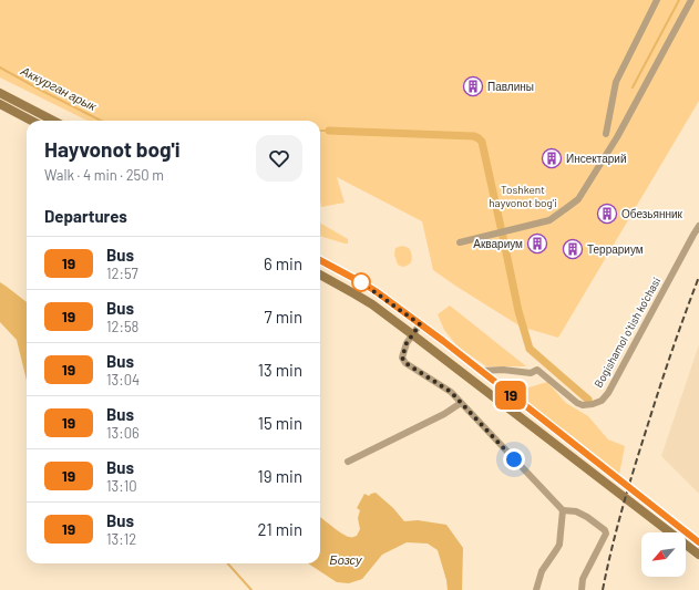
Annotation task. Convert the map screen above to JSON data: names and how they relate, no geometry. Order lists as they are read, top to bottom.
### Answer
{
  "streets": {
    "street": ["Bogishamol o'tish ko'chasi"]
  },
  "water": ["Аккурган арык", "Бозсу"],
  "parks": ["Toshkent hayvonot bogʻi"],
  "places": {
    "building": [
      "Павлины",
      "Инсектарий",
      "Обезьянник",
      "Аквариум",
      "Террариум"
    ]
  },
  "lines": ["bus line 19"],
  "north": "bottom left",
  "page": {
    "on_map": "19",
    "heading": [
      ["Hayvonot bog'i", "Walk · 4 min · 250 m"],
      "Departures"
    ],
    "list": [
      {
        "mark": "19",
        "name": "Bus",
        "note": "12:57",
        "value": "6 min"
      },
      {
        "mark": "19",
        "name": "Bus",
        "note": "12:58",
        "value": "7 min"
      },
      {
        "mark": "19",
        "name": "Bus",
        "note": "13:04",
        "value": "13 min"
      },
      {
        "mark": "19",
        "name": "Bus",
        "note": "13:06",
        "value": "15 min"
      },
      {
        "mark": "19",
        "name": "Bus",
        "note": "13:10",
        "value": "19 min"
      },
      {
        "mark": "19",
        "name": "Bus",
        "note": "13:12",
        "value": "21 min"
      }
    ]
  }
}
